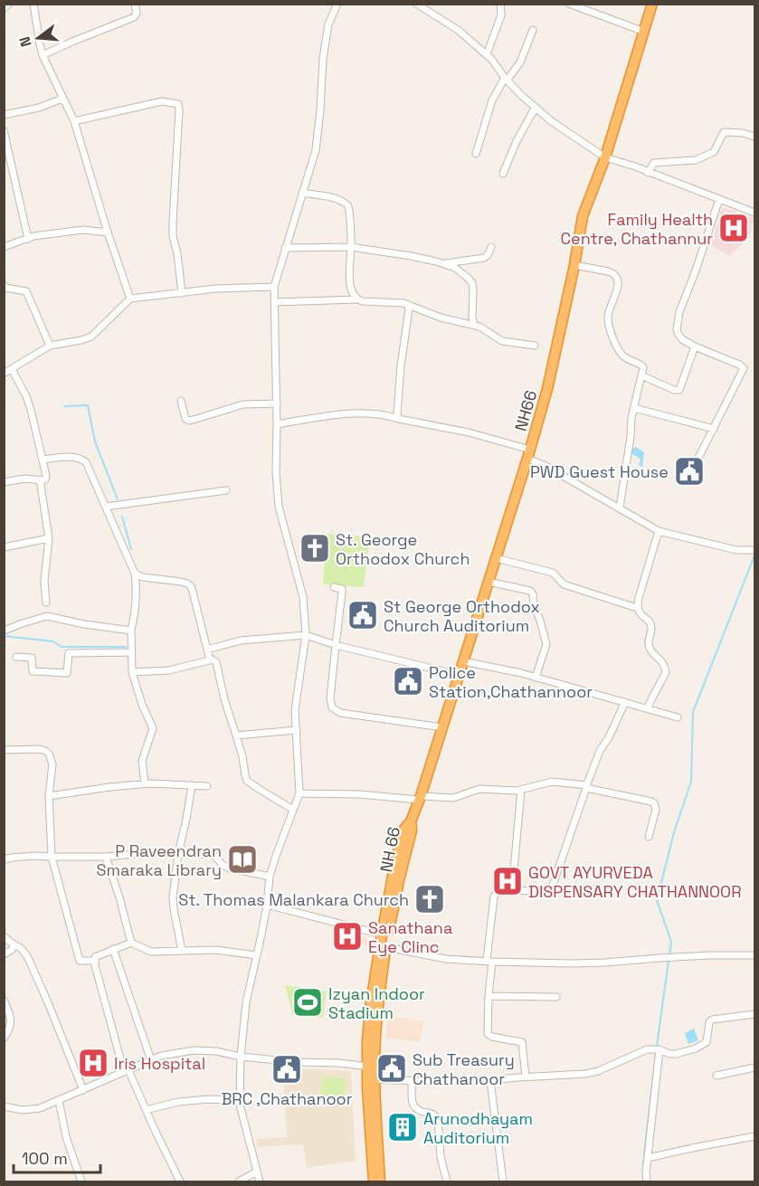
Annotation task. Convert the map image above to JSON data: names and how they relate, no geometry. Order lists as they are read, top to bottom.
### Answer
{
  "streets": {
    "highway": ["NH66", "NH 66"]
  },
  "crossings": [
    ["NH66", "NH 66"]
  ],
  "places": {
    "hospital": [
      "Family Health Centre, Chathannur",
      "GOVT AYURVEDA DISPENSARY CHATHANNOOR",
      "Sanathana Eye Clinc",
      "Iris Hospital"
    ],
    "public building": [
      "PWD Guest House",
      "St George Orthodox Church Auditorium",
      "Police Station,Chathannoor",
      "Sub Treasury Chathanoor",
      "BRC ,Chathanoor"
    ],
    "church": ["St. George Orthodox Church", "St. Thomas Malankara Church"],
    "library": ["P Raveendran Smaraka Library"],
    "sports": ["Izyan Indoor Stadium"],
    "building": ["Arunodhayam Auditorium"]
  },
  "scale_bar": "100 m",
  "north": "left"
}
